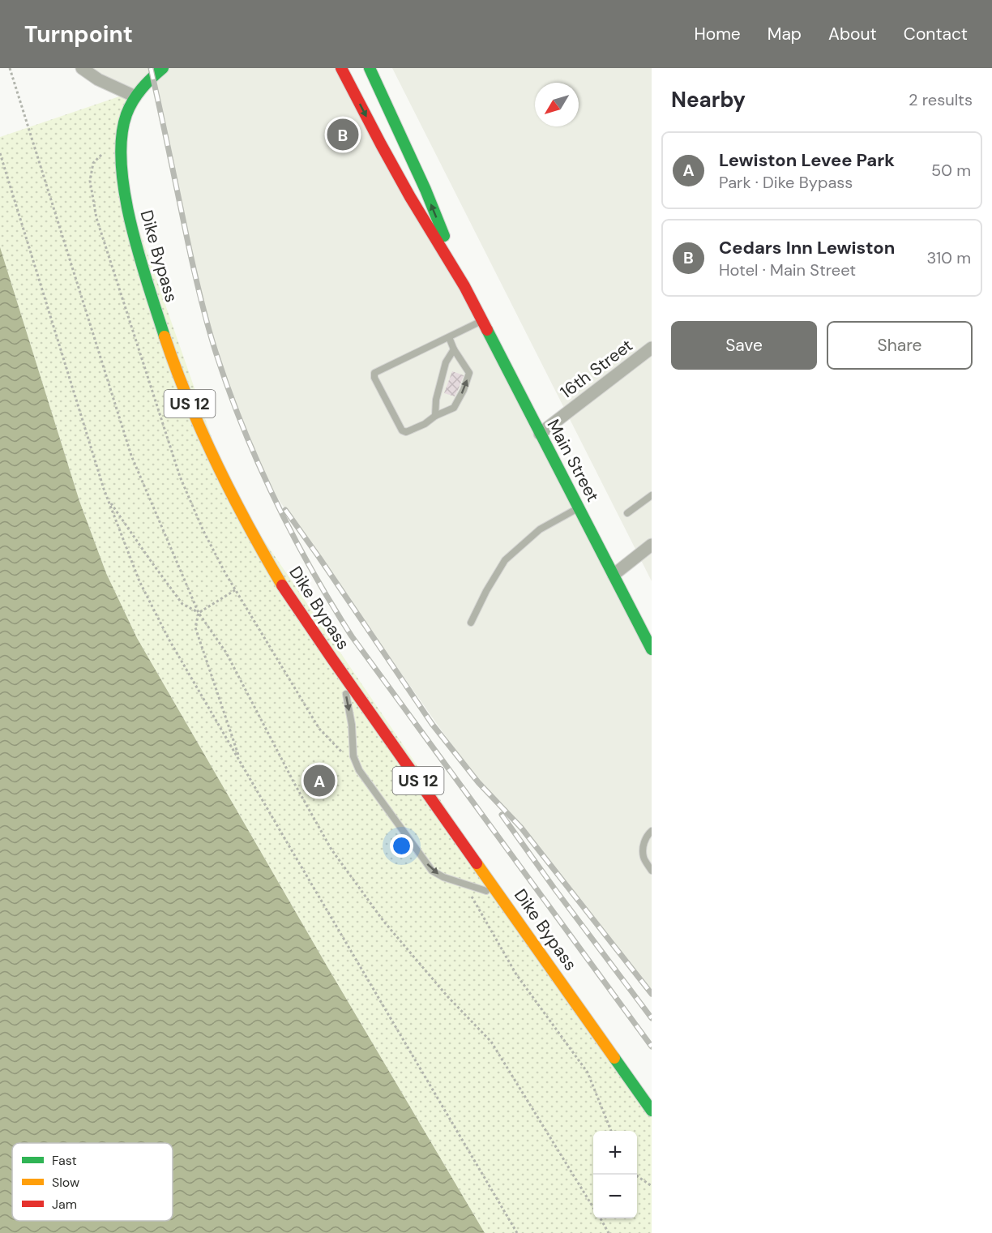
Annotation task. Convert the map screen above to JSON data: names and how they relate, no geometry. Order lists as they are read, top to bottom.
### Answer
{
  "streets": {
    "main road": ["Dike Bypass", "US 12", "Main Street"],
    "street": ["16th Street"]
  },
  "crossings": [
    ["16th Street", "Main Street"]
  ],
  "legend": ["Fast", "Slow", "Jam"],
  "north": "bottom left",
  "page": {
    "header": "Turnpoint",
    "nav": [
      "Home",
      "Map",
      "About",
      "Contact"
    ],
    "heading": ["Nearby", "2 results"],
    "pins": ["B", "A"],
    "list": [
      {
        "mark": "A",
        "name": "Lewiston Levee Park",
        "note": "Park · Dike Bypass",
        "value": "50 m"
      },
      {
        "mark": "B",
        "name": "Cedars Inn Lewiston",
        "note": "Hotel · Main Street",
        "value": "310 m"
      }
    ],
    "buttons": ["Save", "Share"],
    "map_buttons": ["+", "−"]
  }
}
